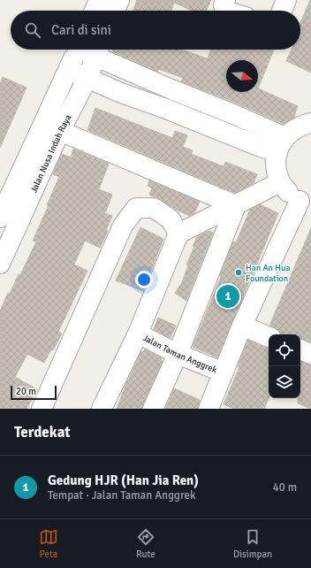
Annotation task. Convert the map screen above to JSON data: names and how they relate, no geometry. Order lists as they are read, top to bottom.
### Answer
{
  "streets": {
    "street": ["Jalan Nusa Indah Raya", "Jalan Taman Anggrek"]
  },
  "places": ["Han An Hua Foundation"],
  "scale_bar": "20 m",
  "north": "right",
  "page": {
    "search": "Cari di sini",
    "pins": "1",
    "scale": "20 m",
    "heading": "Terdekat",
    "list": [
      {
        "mark": "1",
        "name": "Gedung HJR (Han Jia Ren)",
        "note": "Tempat · Jalan Taman Anggrek",
        "value": "40 m"
      }
    ],
    "nav": ["Peta", "Rute", "Disimpan"]
  }
}
